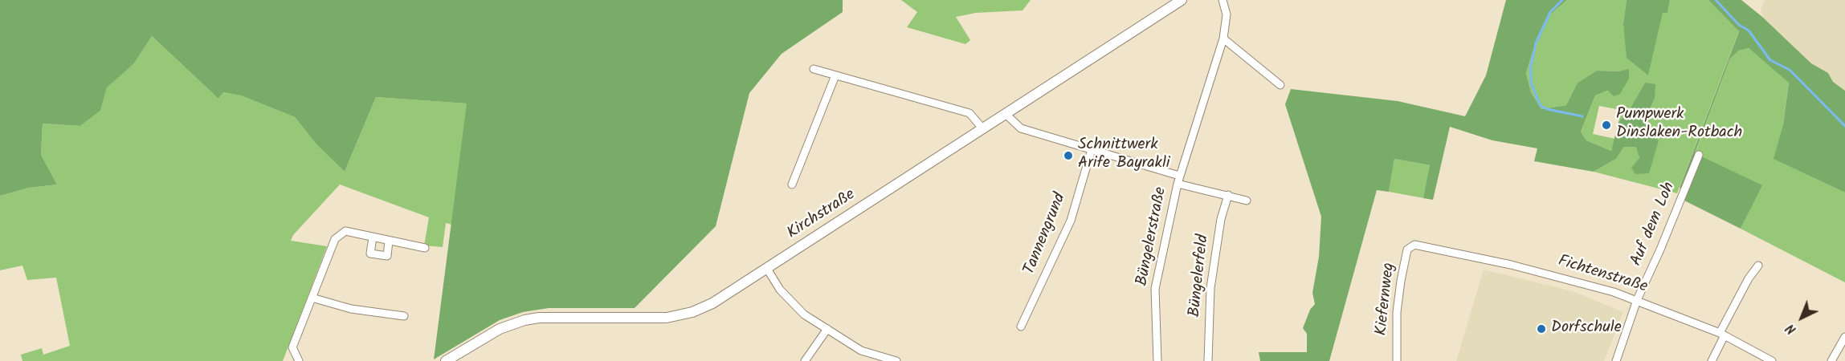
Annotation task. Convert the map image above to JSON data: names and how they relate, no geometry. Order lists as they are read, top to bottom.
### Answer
{
  "streets": {
    "street": [
      "Kirchstraße",
      "Auf dem Loh",
      "Tannengrund",
      "Büngelerstraße",
      "Fichtenstraße",
      "Büngelerfeld",
      "Kiefernweg"
    ]
  },
  "crossings": [
    ["Auf dem Loh", "Fichtenstraße"],
    ["Fichtenstraße", "Kiefernweg"]
  ],
  "places": ["Pumpwerk Dinslaken-Rotbach", "Schnittwerk Arife Bayrakli", "Dorfschule"],
  "north": "bottom left"
}
